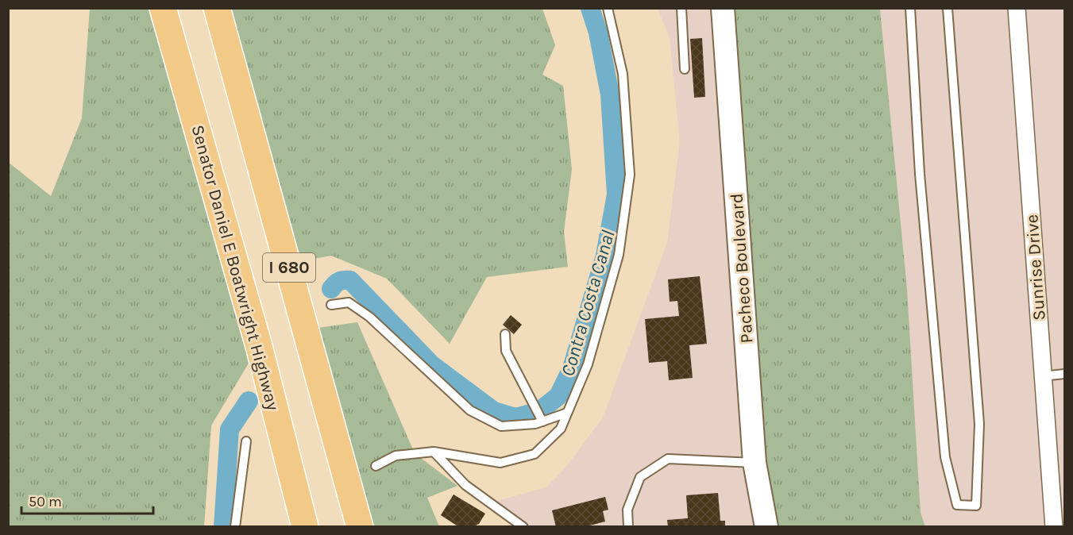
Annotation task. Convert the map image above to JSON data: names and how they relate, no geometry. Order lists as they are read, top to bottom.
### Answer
{
  "streets": {
    "highway": ["Senator Daniel E Boatwright Highway", "I 680"],
    "main road": ["Pacheco Boulevard"],
    "street": ["Sunrise Drive"]
  },
  "water": ["Contra Costa Canal"],
  "scale_bar": "50 m"
}
